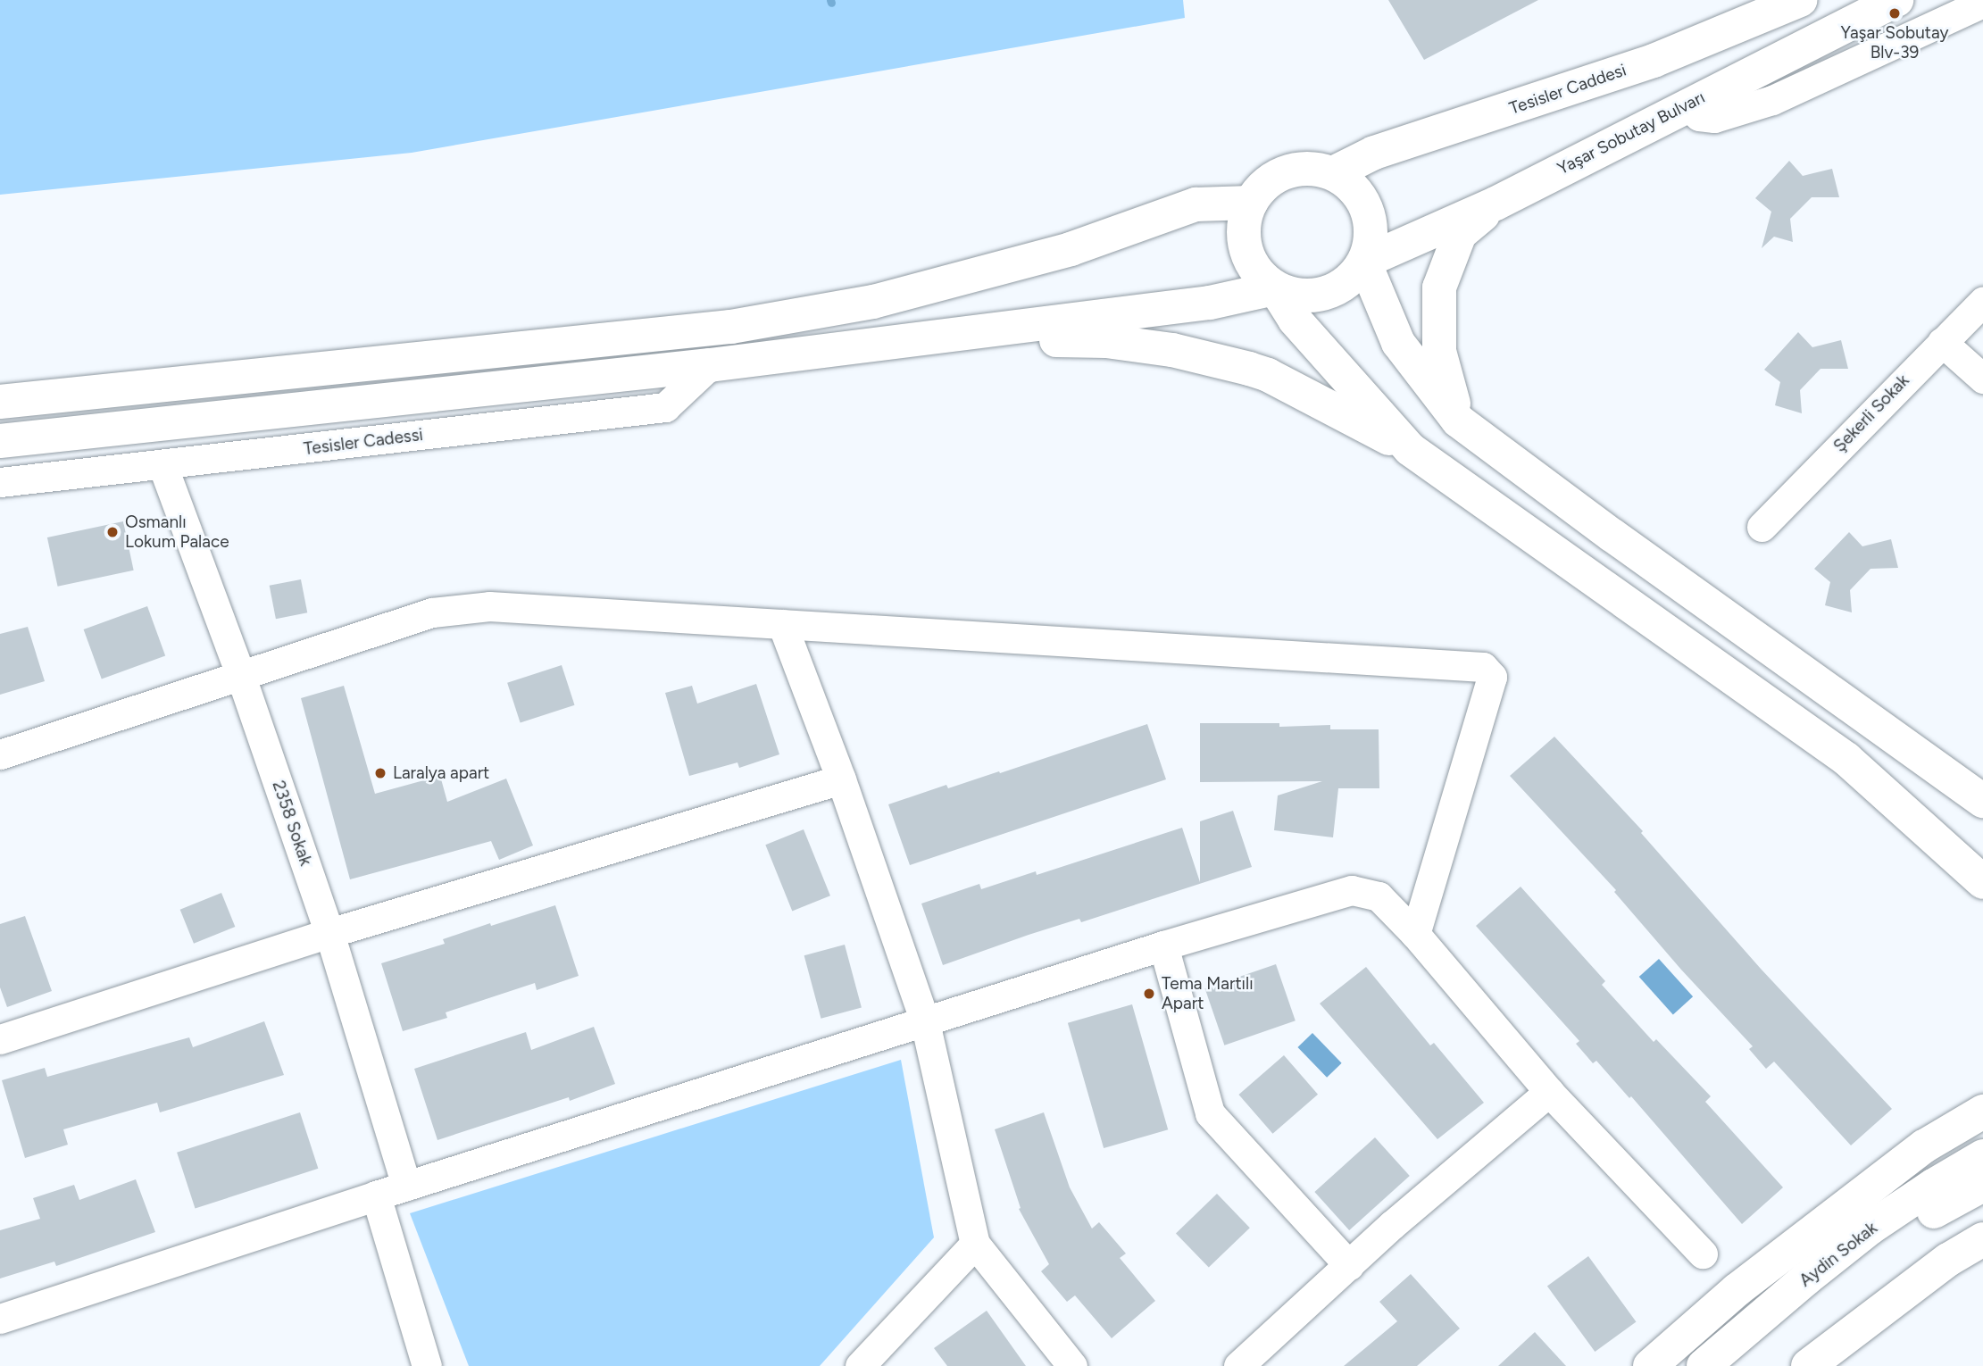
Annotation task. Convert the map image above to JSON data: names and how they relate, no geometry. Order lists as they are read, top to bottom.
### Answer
{
  "streets": {
    "main road": ["Tesisler Caddesi", "Yaşar Sobutay Bulvarı", "Aydin Sokak"],
    "street": ["Şekerli Sokak", "Tesisler Cadessi", "2358 Sokak"]
  },
  "crossings": [
    ["Tesisler Caddesi", "Yaşar Sobutay Bulvarı"],
    ["Tesisler Cadessi", "2358 Sokak"]
  ],
  "places": [
    "Yaşar Sobutay Blv-39",
    "Osmanlı Lokum Palace",
    "Laralya apart",
    "Tema Martılı Apart"
  ]
}
